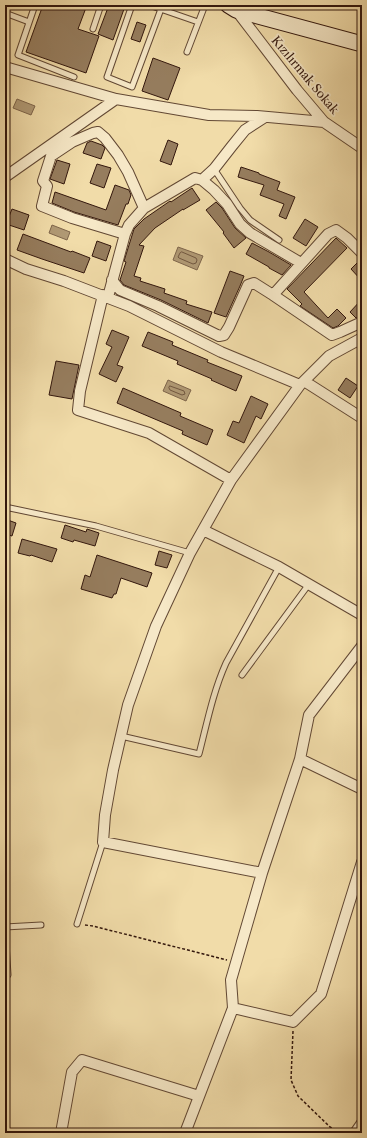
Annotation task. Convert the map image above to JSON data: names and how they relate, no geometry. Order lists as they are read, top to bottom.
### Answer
{
  "streets": {
    "street": ["Kızılırmak Sokak"]
  }
}
